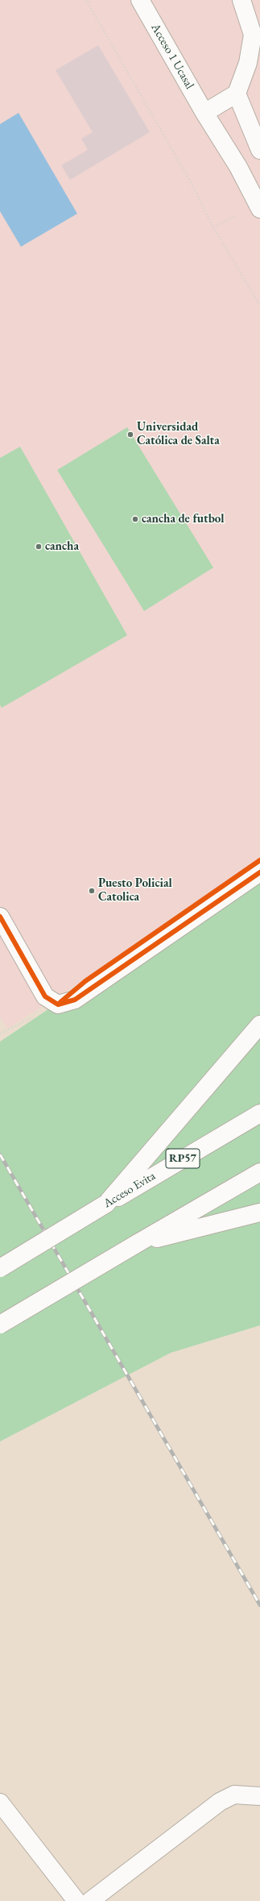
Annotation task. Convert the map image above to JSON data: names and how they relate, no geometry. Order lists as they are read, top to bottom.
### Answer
{
  "streets": {
    "main road": ["Acceso 1 Ucasal", "RP57", "Acceso Evita"]
  },
  "places": [
    "Universidad Católica de Salta",
    "cancha de futbol",
    "cancha",
    "Puesto Policial Catolica"
  ]
}
